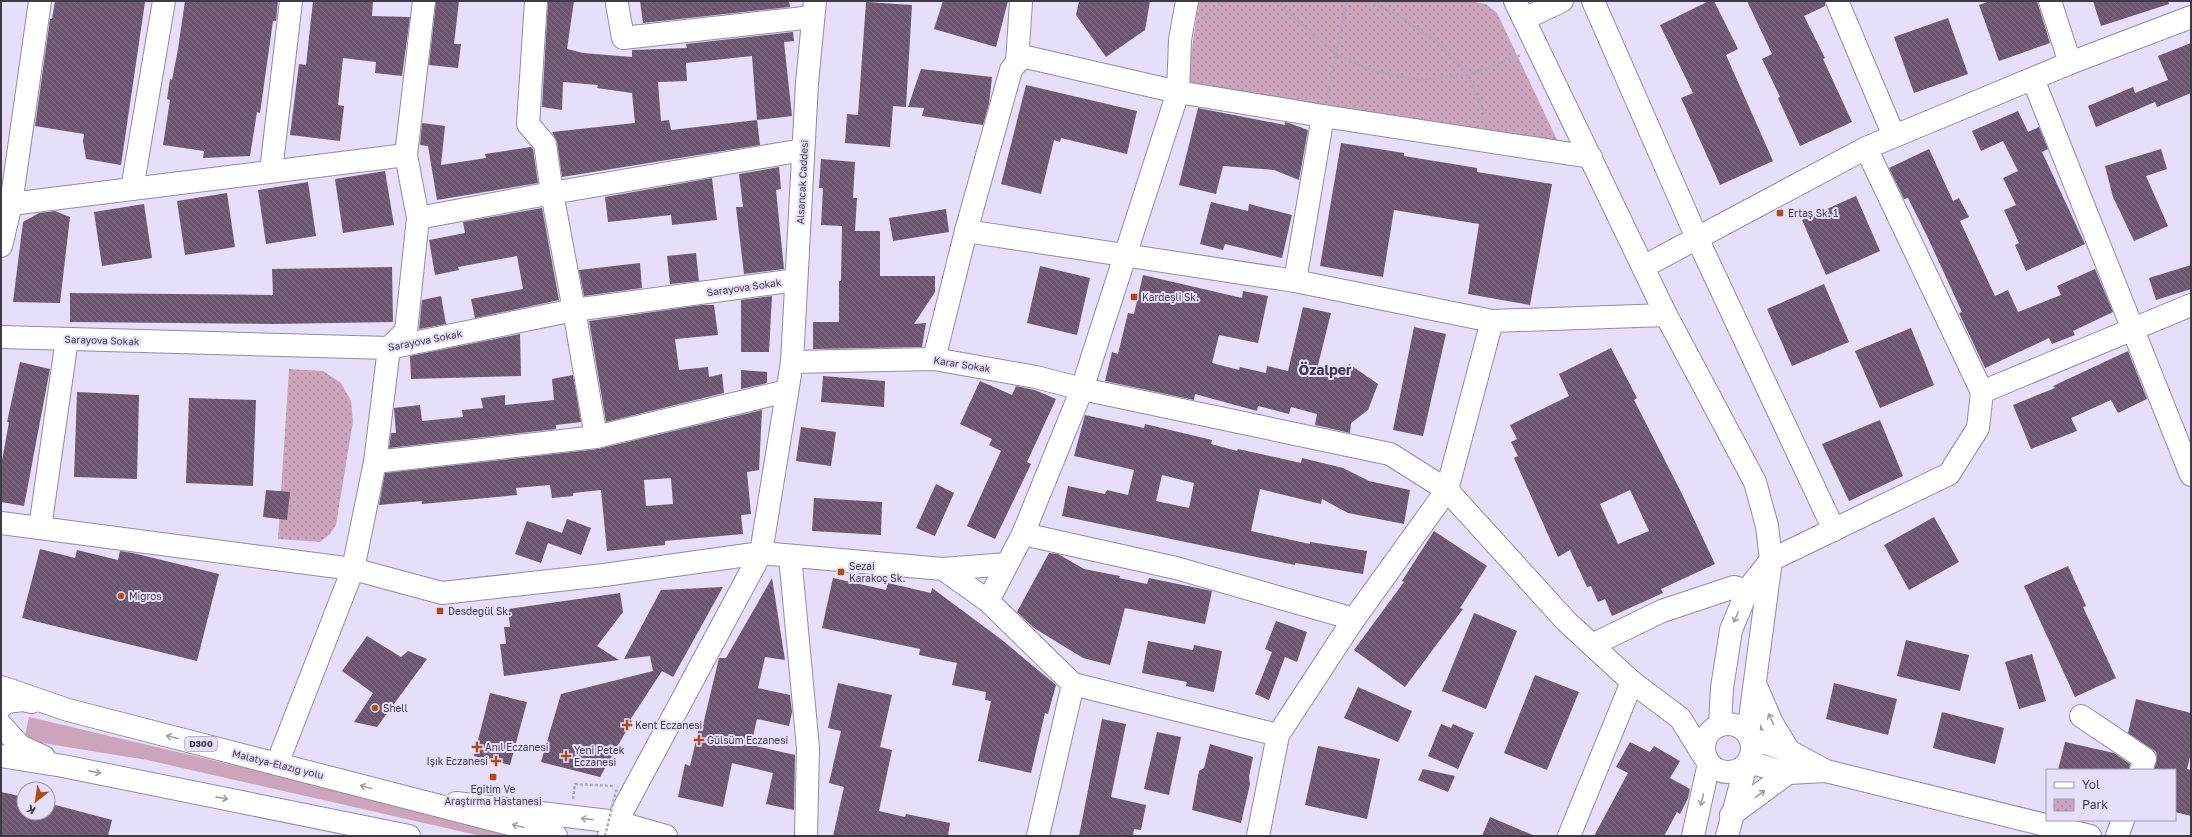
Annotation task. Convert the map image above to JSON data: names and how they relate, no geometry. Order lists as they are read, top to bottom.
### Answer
{
  "streets": {
    "main road": [
      "Alsancak Caddesi",
      "Sarayova Sokak",
      "Karar Sokak",
      "D300",
      "Malatya-Elazığ yolu"
    ]
  },
  "crossings": [
    ["Alsancak Caddesi", "Sarayova Sokak"],
    ["Alsancak Caddesi", "Karar Sokak"]
  ],
  "districts": ["Özalper"],
  "places": {
    "transit": [
      "Ertaş Sk. 1",
      "Kardeşli Sk.",
      "Sezai Karakoç Sk.",
      "Desdegül Sk.",
      "Eğitim Ve Araştırma Hastanesi"
    ],
    "other": ["Migros", "Shell"],
    "health": [
      "Kent Eczanesi",
      "Gülsüm Eczanesi",
      "Anıl Eczanesi",
      "Yeni Petek Eczanesi",
      "Işık Eczanesi"
    ]
  },
  "legend": ["Yol", "Park"],
  "north": "bottom left"
}
